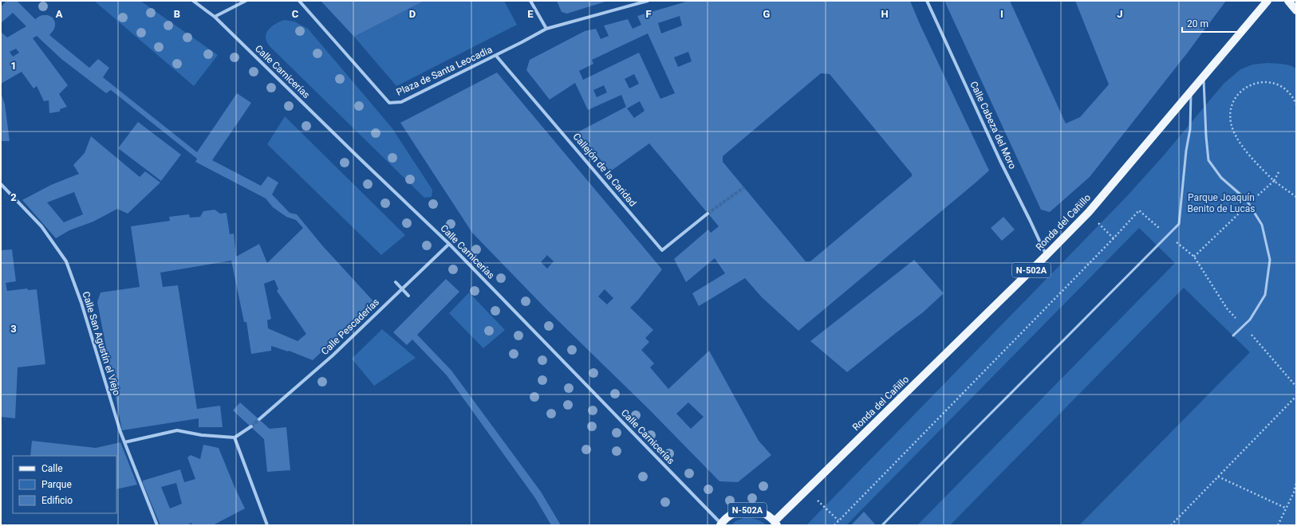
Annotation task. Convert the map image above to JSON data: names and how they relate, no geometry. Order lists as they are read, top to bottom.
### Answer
{
  "streets": {
    "main road": ["Ronda del Cañillo", "N-502A"],
    "street": [
      "Plaza de Santa Leocadia",
      "Calle Carnicerías",
      "Calle Cabeza del Moro",
      "Callejón de la Caridad",
      "Calle Pescaderías",
      "Calle San Agustín el Viejo"
    ]
  },
  "crossings": [
    ["Plaza de Santa Leocadia", "Callejón de la Caridad"],
    ["Calle Carnicerías", "Ronda del Cañillo"],
    ["Calle Carnicerías", "Calle Pescaderías"],
    ["Calle Cabeza del Moro", "Ronda del Cañillo"]
  ],
  "parks": ["Parque Joaquín Benito de Lucas"],
  "legend": ["Calle", "Parque", "Edificio"],
  "scale_bar": "20 m",
  "grid": {
    "columns": [
      "A",
      "B",
      "C",
      "D",
      "E",
      "F",
      "G",
      "H",
      "I",
      "J"
    ],
    "rows": ["1", "2", "3"]
  }
}
